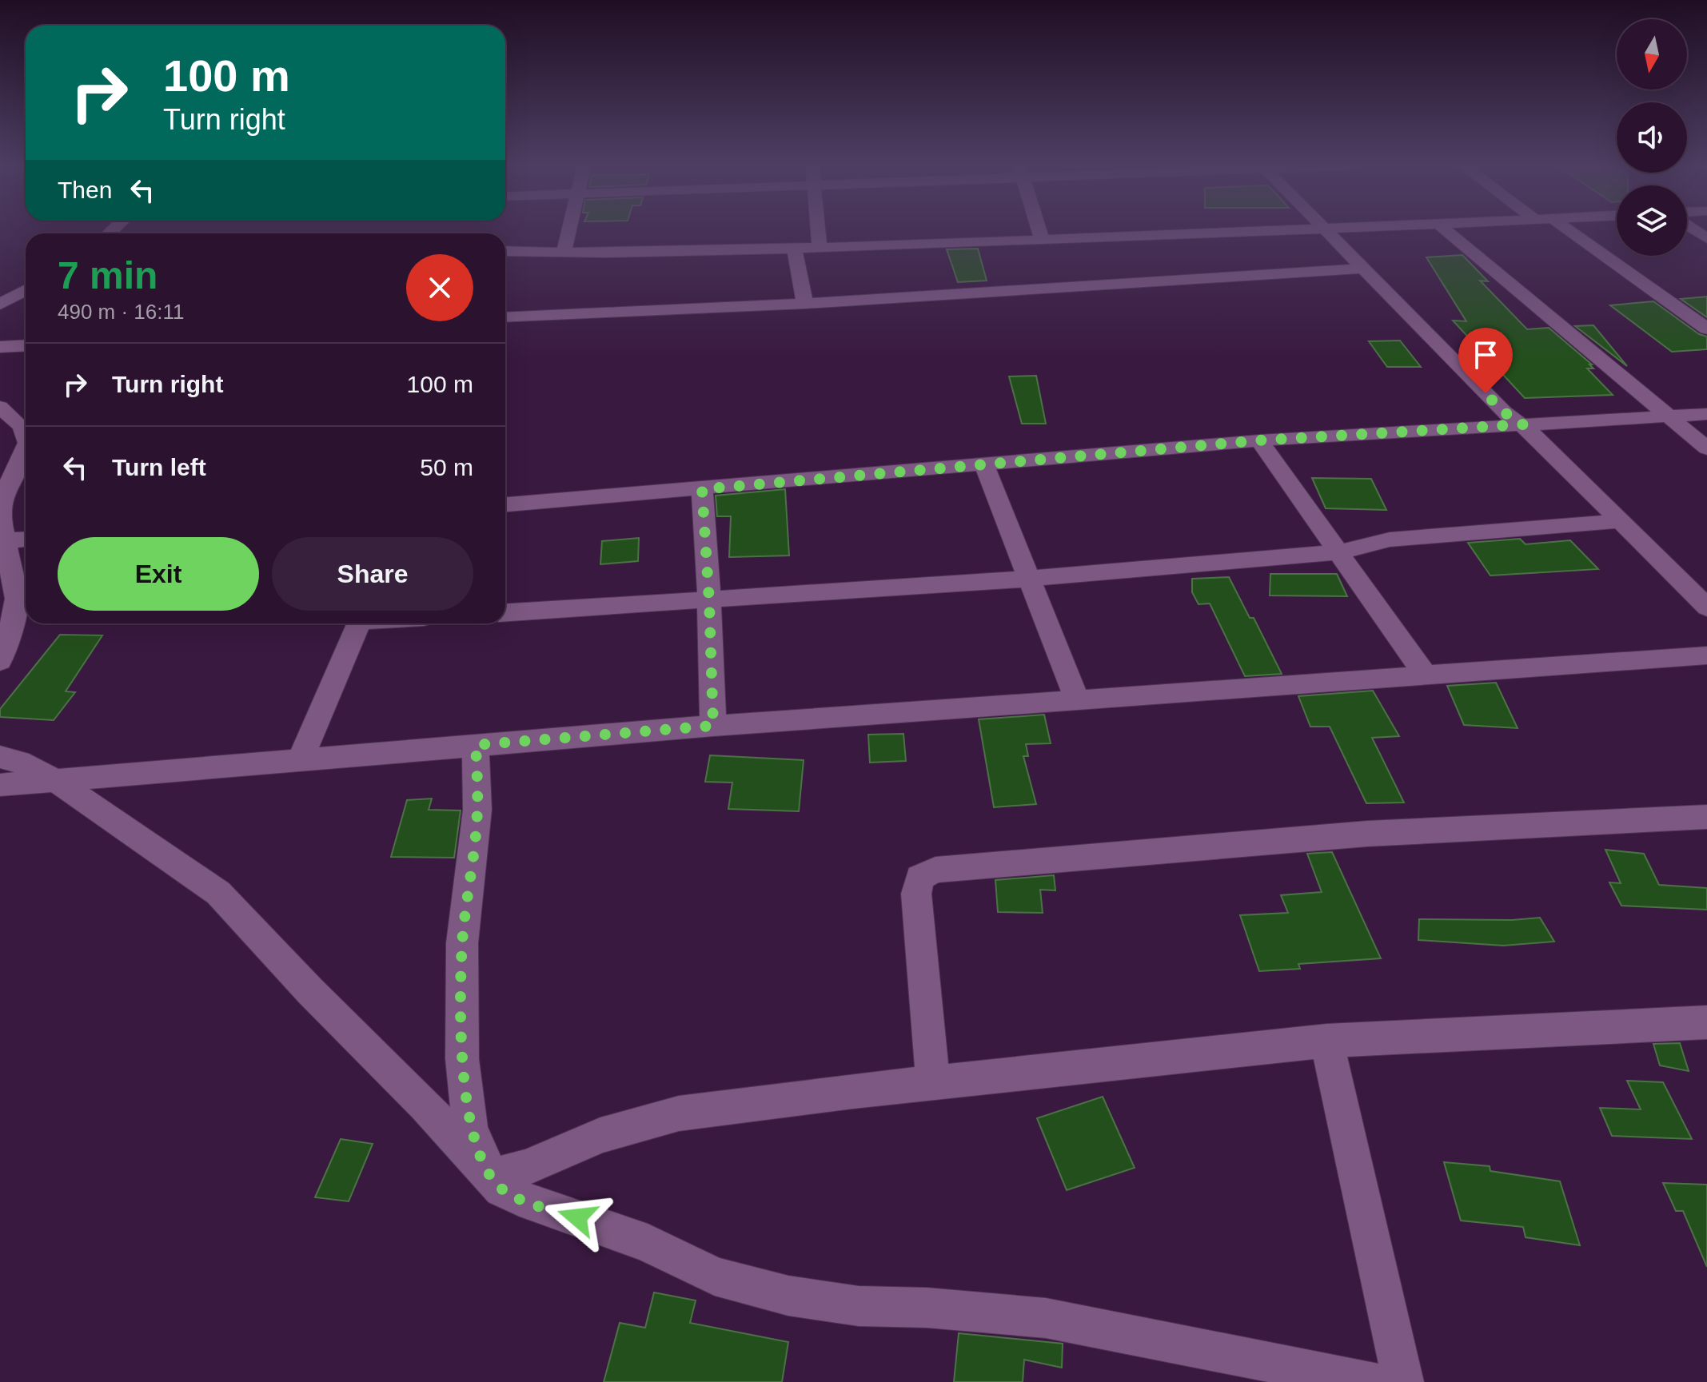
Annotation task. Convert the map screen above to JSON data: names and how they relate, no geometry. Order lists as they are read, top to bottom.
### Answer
{
  "north": "bottom",
  "page": {
    "turn": ["100 m", "Turn right"],
    "then": "Then",
    "heading": ["7 min", "490 m · 16:11"],
    "list": [
      {
        "name": "Turn right",
        "value": "100 m"
      },
      {
        "name": "Turn left",
        "value": "50 m"
      }
    ],
    "buttons": ["Exit", "Share"]
  }
}
